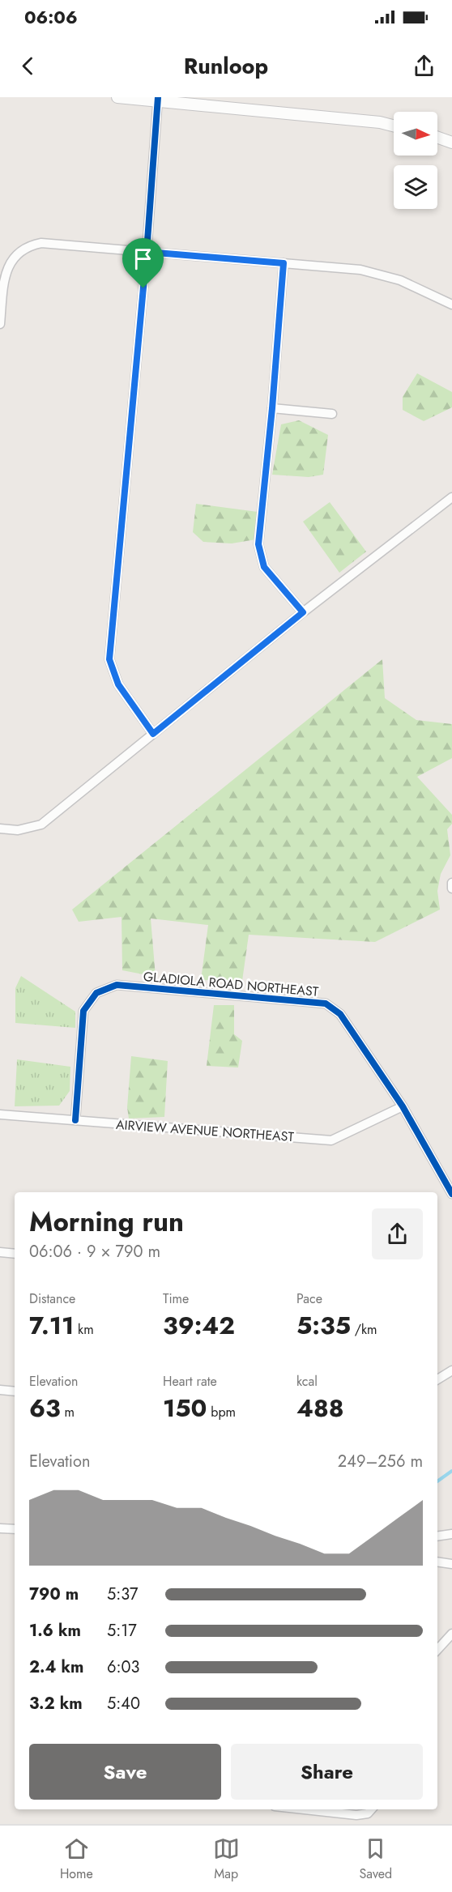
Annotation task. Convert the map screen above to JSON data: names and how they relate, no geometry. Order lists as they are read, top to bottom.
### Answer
{
  "streets": {
    "street": ["GLADIOLA ROAD NORTHEAST", "AIRVIEW AVENUE NORTHEAST"]
  },
  "crossings": [
    ["GLADIOLA ROAD NORTHEAST", "AIRVIEW AVENUE NORTHEAST"]
  ],
  "north": "right",
  "page": {
    "status": "06:06",
    "header": "Runloop",
    "heading": ["Morning run", "06:06 · 9 × 790 m"],
    "stats": [
      ["Distance", "7.11 km"],
      ["Time", "39:42"],
      ["Pace", "5:35 /km"],
      ["Elevation", "63 m"],
      ["Heart rate", "150 bpm"],
      ["kcal", "488"]
    ],
    "chart": ["Elevation", "249–256 m"],
    "list": [
      {
        "name": "790 m",
        "note": "5:37"
      },
      {
        "name": "1.6 km",
        "note": "5:17"
      },
      {
        "name": "2.4 km",
        "note": "6:03"
      },
      {
        "name": "3.2 km",
        "note": "5:40"
      }
    ],
    "buttons": ["Save", "Share"],
    "tabs": ["Home", "Map", "Saved"]
  }
}
